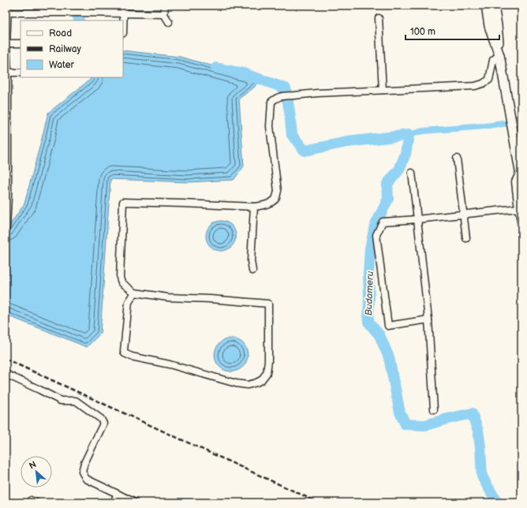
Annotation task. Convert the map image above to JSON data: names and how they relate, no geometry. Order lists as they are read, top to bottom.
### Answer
{
  "water": ["Budameru"],
  "legend": ["Road", "Railway", "Water"],
  "scale_bar": "100 m",
  "north": "top left"
}
